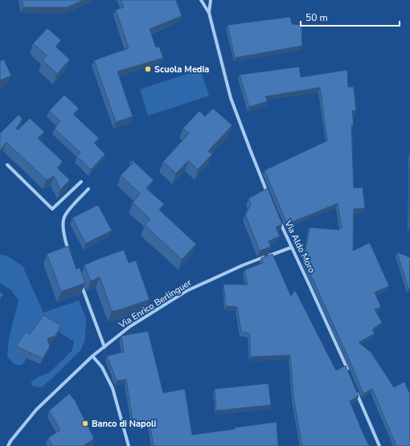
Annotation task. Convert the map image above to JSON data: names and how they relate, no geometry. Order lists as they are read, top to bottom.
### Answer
{
  "streets": {
    "street": ["Via Aldo Moro", "Via Enrico Berlinguer"]
  },
  "crossings": [
    ["Via Aldo Moro", "Via Enrico Berlinguer"]
  ],
  "places": ["Scuola Media", "Banco di Napoli"],
  "scale_bar": "50 m"
}
